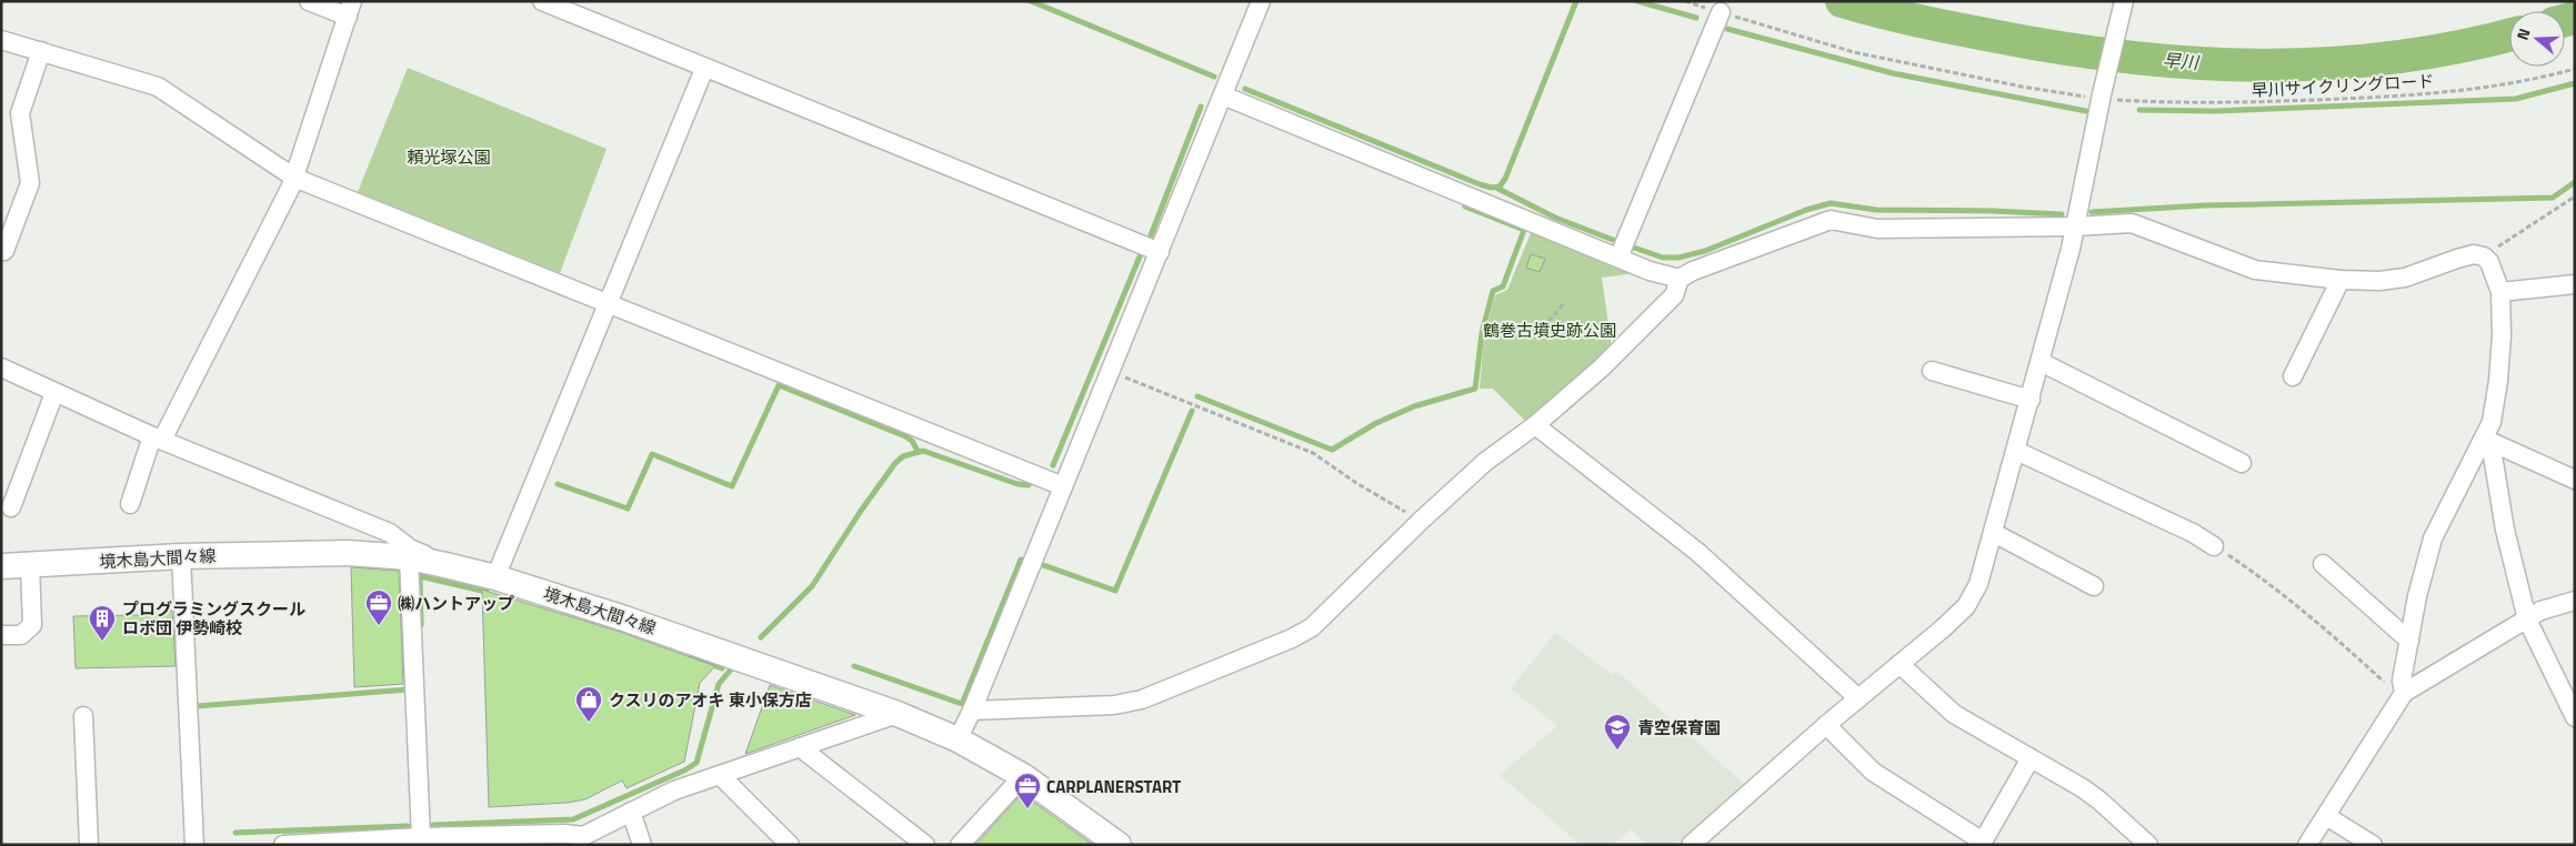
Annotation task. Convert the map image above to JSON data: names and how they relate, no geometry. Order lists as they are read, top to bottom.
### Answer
{
  "streets": {
    "main road": ["境木島大間々線"],
    "path": ["早川サイクリングロード"]
  },
  "water": ["早川"],
  "parks": ["頼光塚公園", "鶴巻古墳史跡公園"],
  "places": {
    "office": ["㈱ハントアップ", "CARPLANERSTART"],
    "building": ["プログラミングスクール ロボ団 伊勢崎校"],
    "shop": ["クスリのアオキ 東小保方店"],
    "school or university": ["青空保育園"]
  },
  "north": "left"
}
